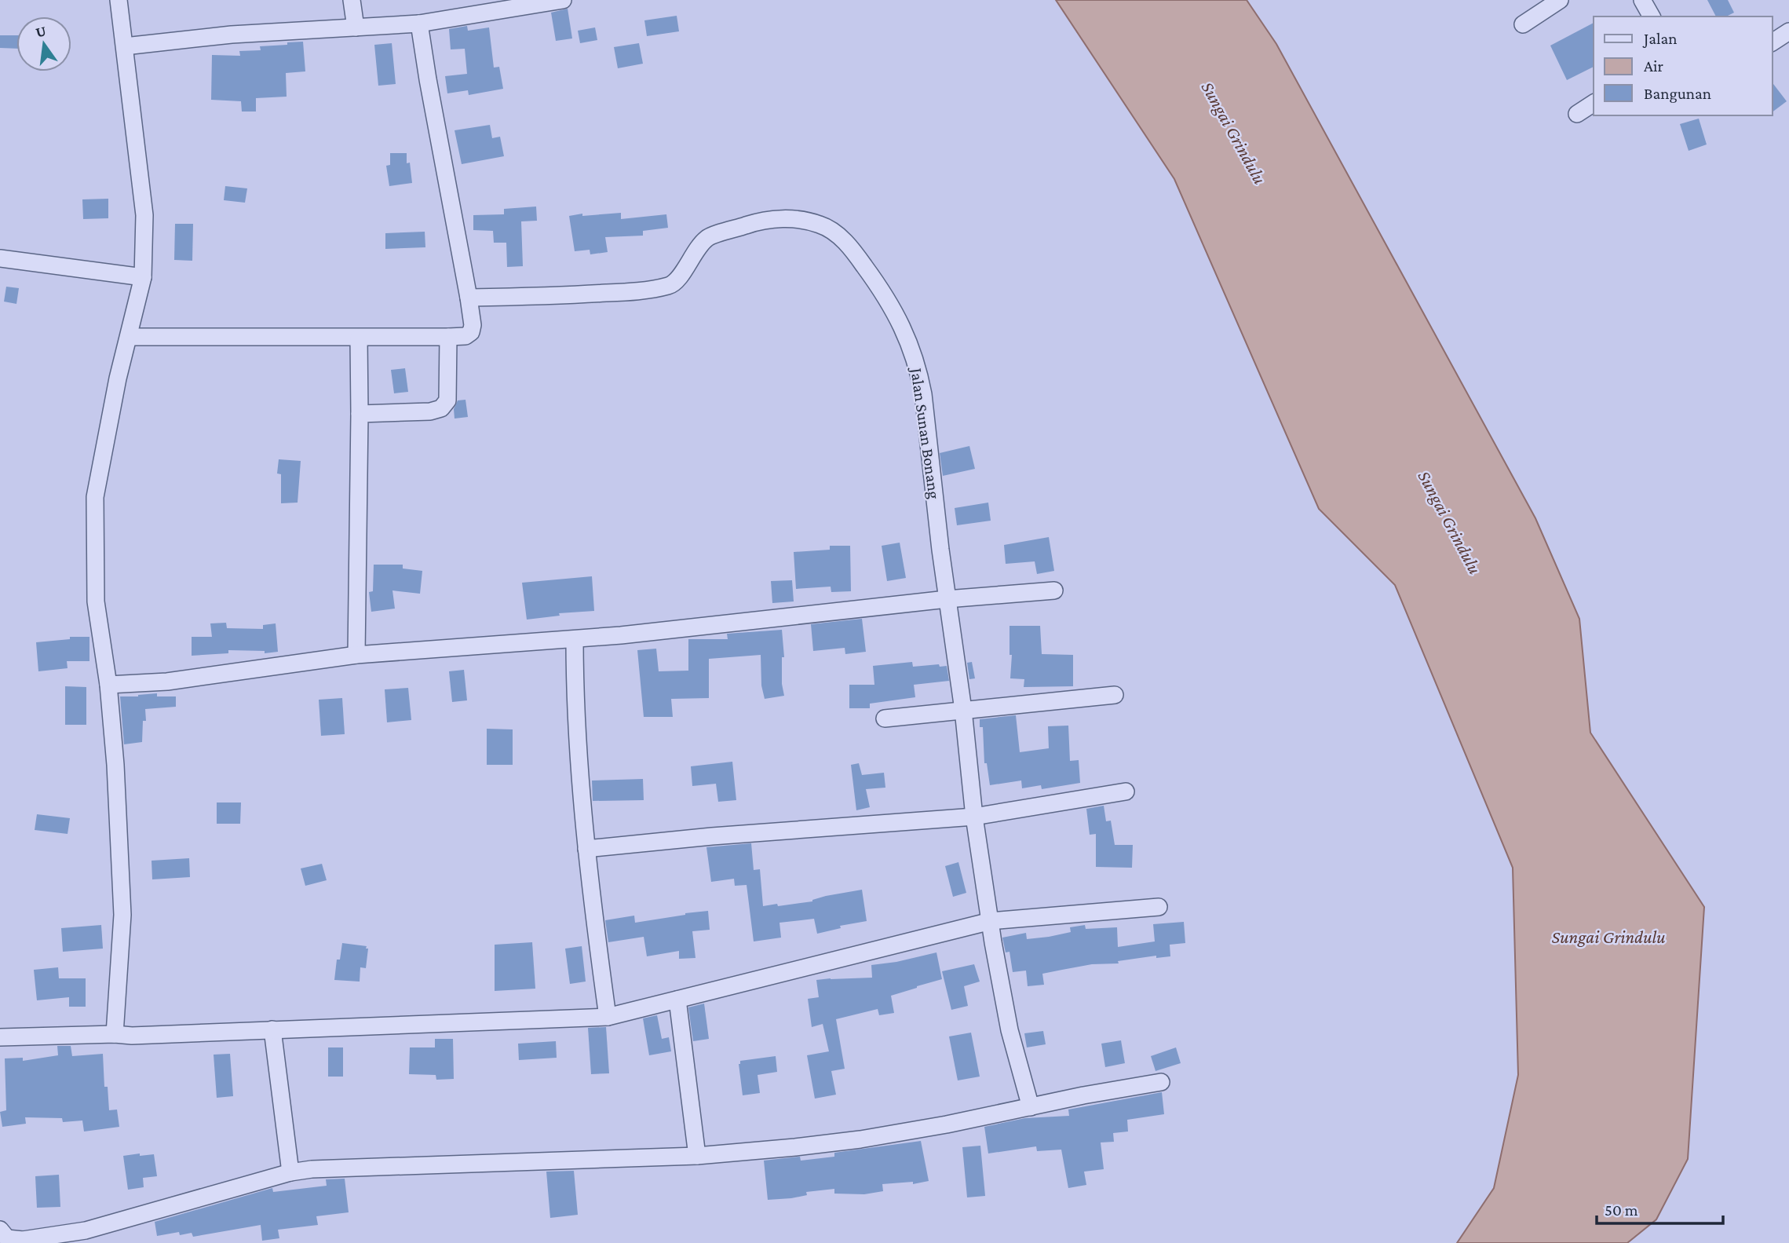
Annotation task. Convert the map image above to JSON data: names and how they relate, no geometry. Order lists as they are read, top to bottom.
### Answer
{
  "streets": {
    "street": ["Jalan Sunan Bonang"]
  },
  "water": ["Sungai Grindulu"],
  "legend": ["Jalan", "Air", "Bangunan"],
  "scale_bar": "50 m",
  "north": "top"
}
